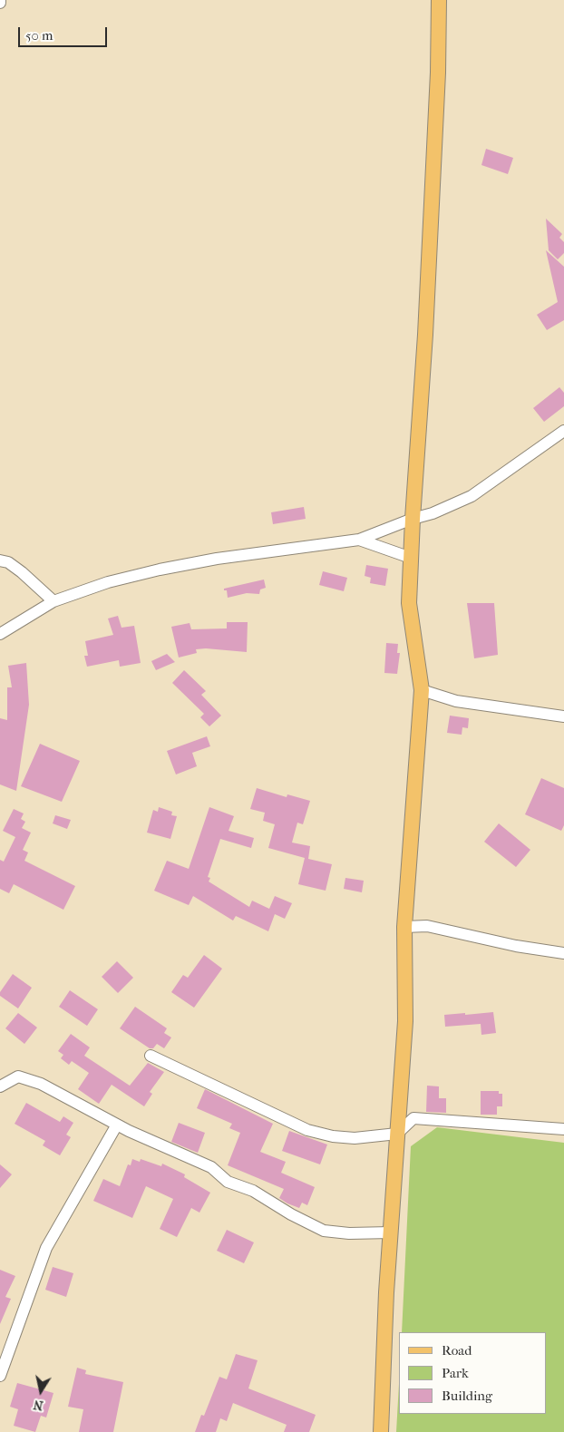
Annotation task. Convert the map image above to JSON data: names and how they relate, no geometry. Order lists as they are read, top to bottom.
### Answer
{
  "legend": ["Road", "Park", "Building"],
  "scale_bar": "50 m",
  "north": "bottom"
}
